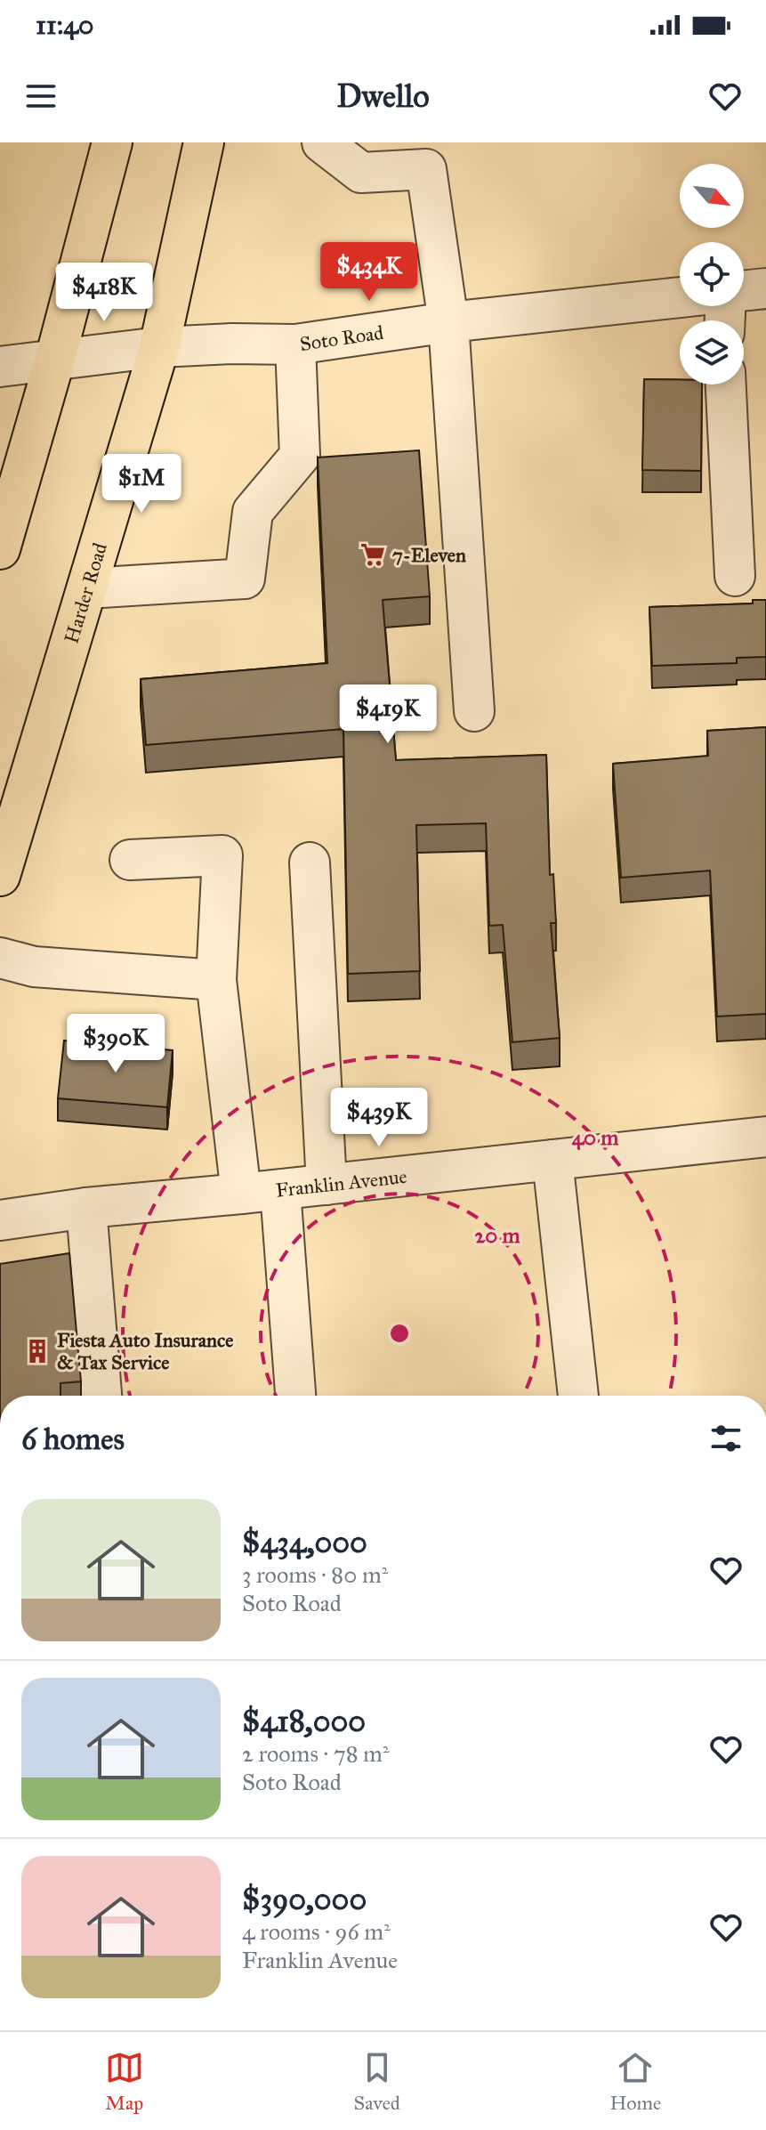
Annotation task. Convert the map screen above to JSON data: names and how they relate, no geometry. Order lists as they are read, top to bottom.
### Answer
{
  "streets": {
    "main road": ["Harder Road"],
    "street": ["Soto Road", "Franklin Avenue"]
  },
  "crossings": [
    ["Soto Road", "Harder Road"]
  ],
  "places": {
    "supermarket": ["7-Eleven"],
    "building": ["Fiesta Auto Insurance & Tax Service"]
  },
  "north": "bottom right",
  "page": {
    "status": "11:40",
    "header": "Dwello",
    "price": [
      "$434K",
      "$418K",
      "$1M",
      "$419K",
      "$390K",
      "$439K"
    ],
    "heading": "6 homes",
    "list": [
      {
        "name": "$434,000",
        "note": "3 rooms · 80 m² · Soto Road"
      },
      {
        "name": "$418,000",
        "note": "2 rooms · 78 m² · Soto Road"
      },
      {
        "name": "$390,000",
        "note": "4 rooms · 96 m² · Franklin Avenue"
      }
    ],
    "tabs": ["Map", "Saved", "Home"]
  },
  "rings": ["40 m", "20 m"]
}
